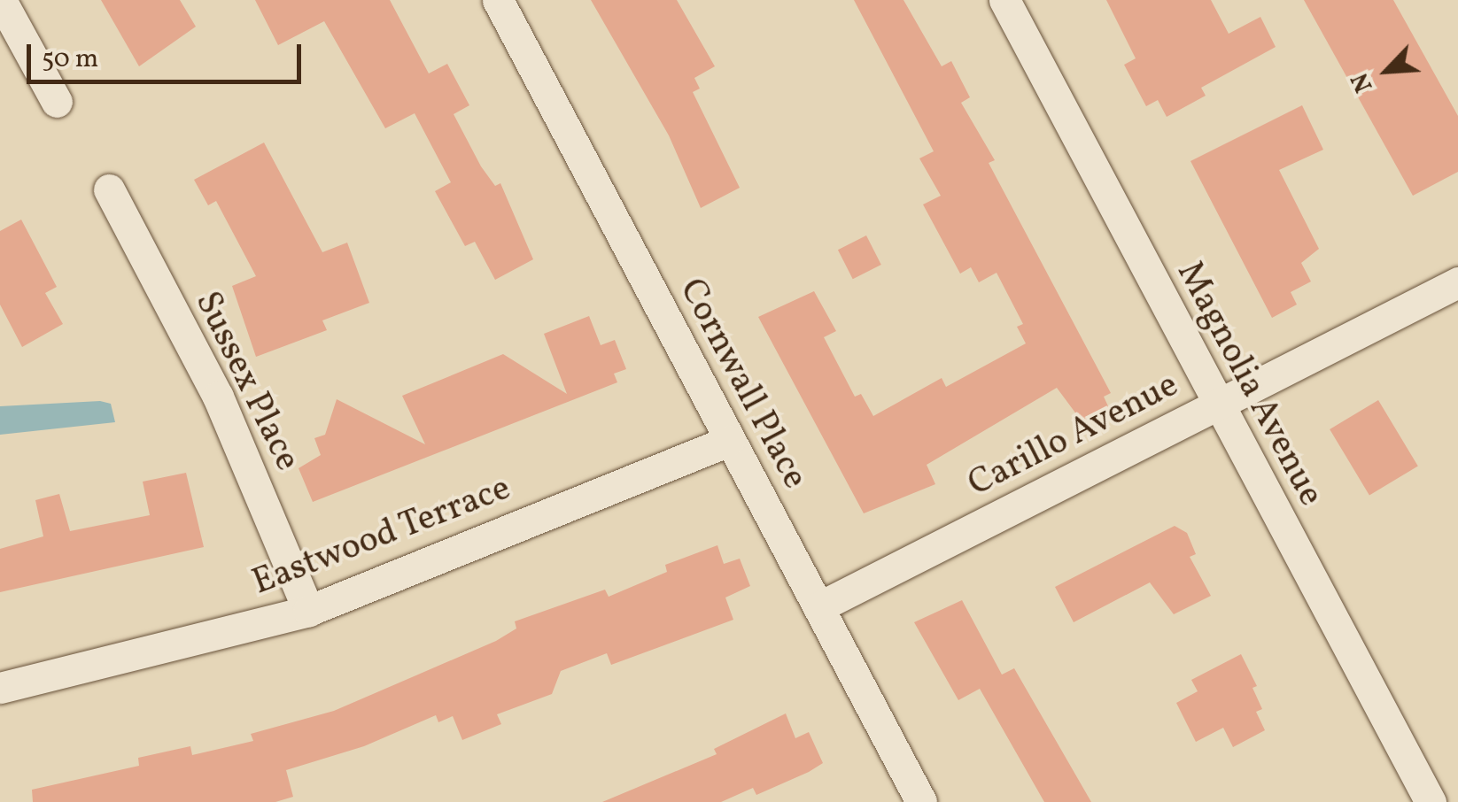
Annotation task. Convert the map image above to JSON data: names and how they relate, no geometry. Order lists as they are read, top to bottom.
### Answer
{
  "streets": {
    "street": [
      "Sussex Place",
      "Cornwall Place",
      "Magnolia Avenue",
      "Carillo Avenue",
      "Eastwood Terrace"
    ]
  },
  "crossings": [
    ["Sussex Place", "Eastwood Terrace"],
    ["Cornwall Place", "Carillo Avenue"],
    ["Cornwall Place", "Eastwood Terrace"],
    ["Magnolia Avenue", "Carillo Avenue"]
  ],
  "scale_bar": "50 m",
  "north": "bottom left"
}
